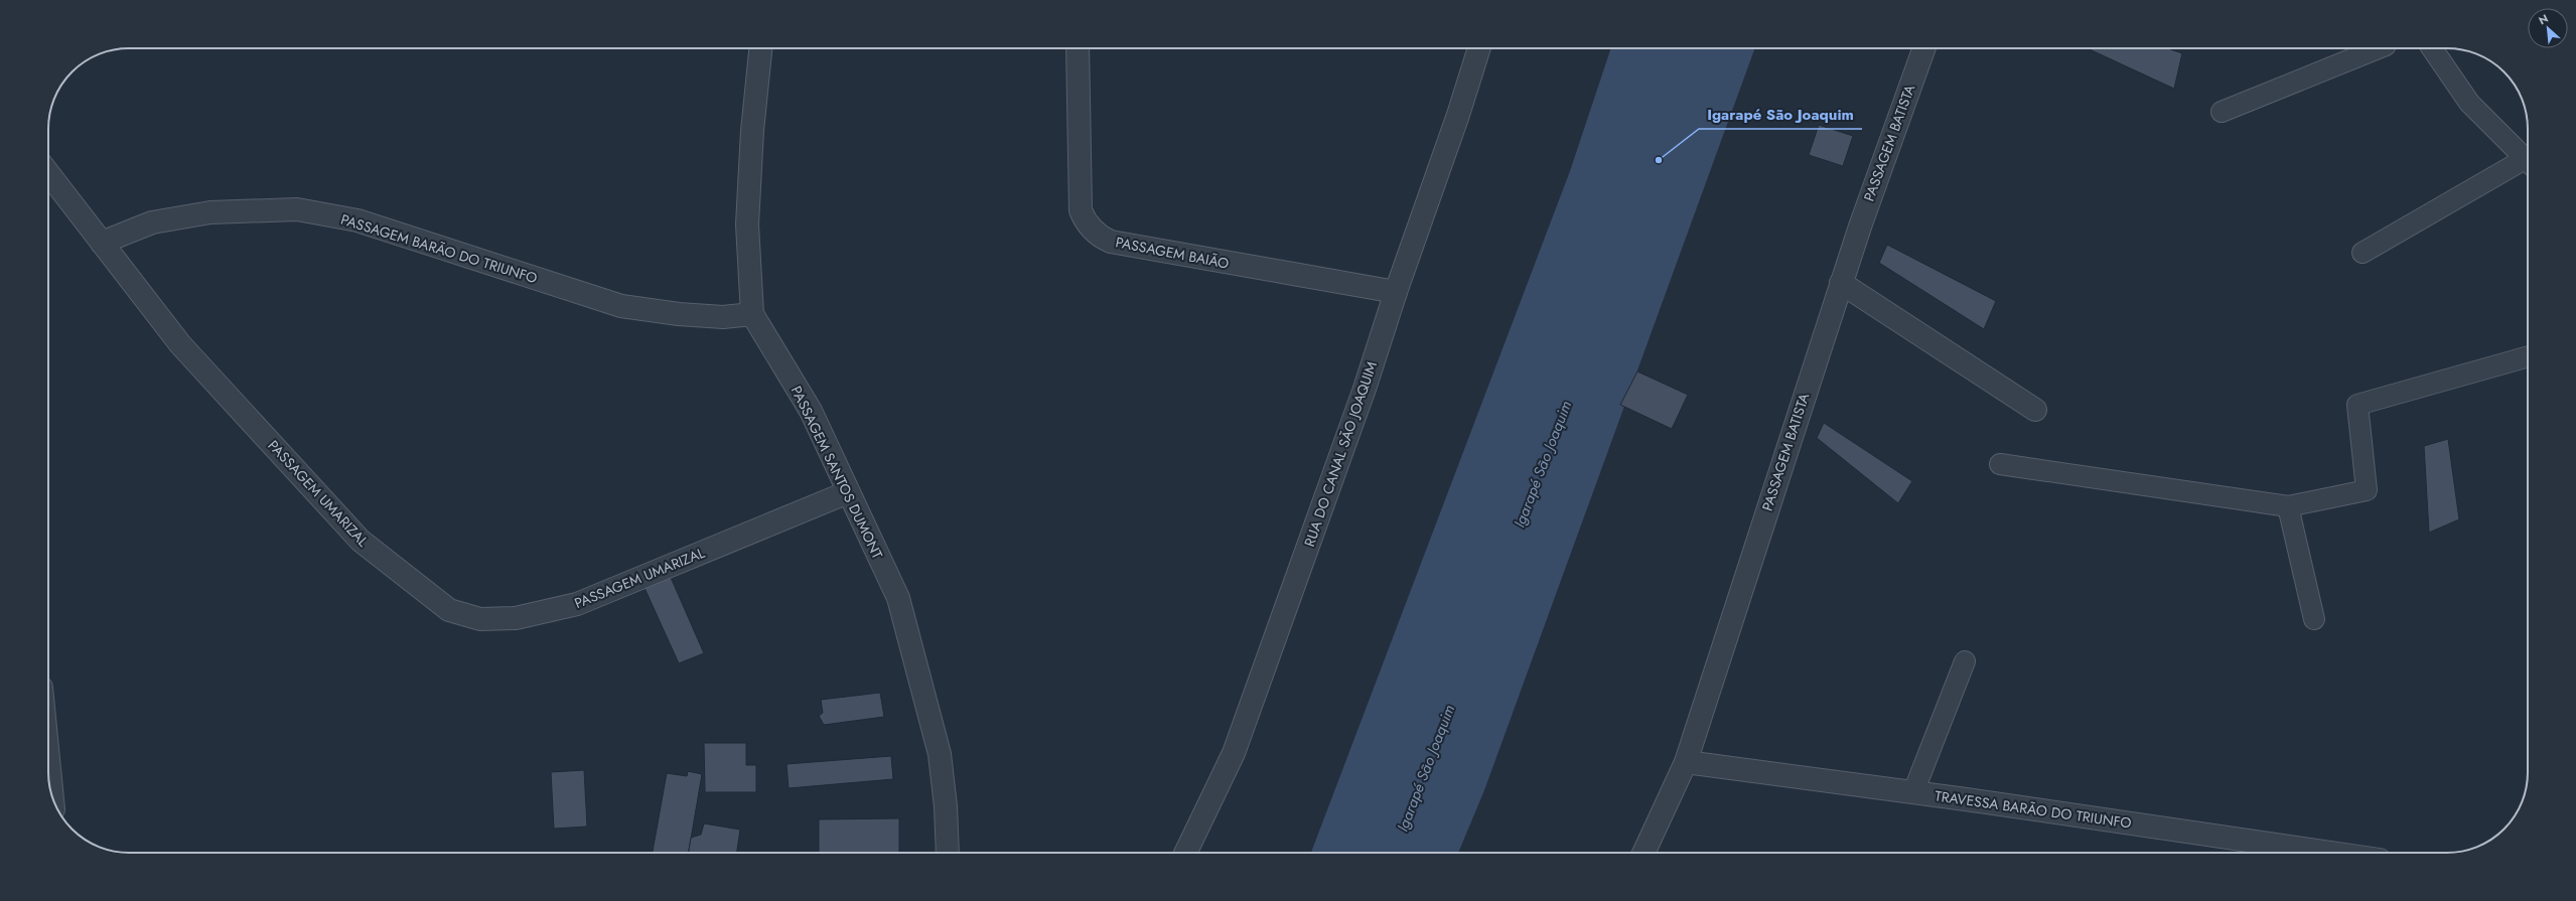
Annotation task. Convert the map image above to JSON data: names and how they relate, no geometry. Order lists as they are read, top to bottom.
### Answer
{
  "streets": {
    "street": [
      "PASSAGEM BATISTA",
      "PASSAGEM BARÃO DO TRIUNFO",
      "PASSAGEM BAIÃO",
      "RUA DO CANAL SÃO JOAQUIM",
      "PASSAGEM SANTOS DUMONT",
      "PASSAGEM UMARIZAL",
      "TRAVESSA BARÃO DO TRIUNFO"
    ]
  },
  "crossings": [
    ["PASSAGEM BATISTA", "TRAVESSA BARÃO DO TRIUNFO"],
    ["PASSAGEM BARÃO DO TRIUNFO", "PASSAGEM SANTOS DUMONT"],
    ["PASSAGEM BARÃO DO TRIUNFO", "PASSAGEM UMARIZAL"],
    ["PASSAGEM BAIÃO", "RUA DO CANAL SÃO JOAQUIM"],
    ["PASSAGEM SANTOS DUMONT", "PASSAGEM UMARIZAL"]
  ],
  "water": ["Igarapé São Joaquim"],
  "places": ["Igarapé São Joaquim"],
  "north": "top left"
}
